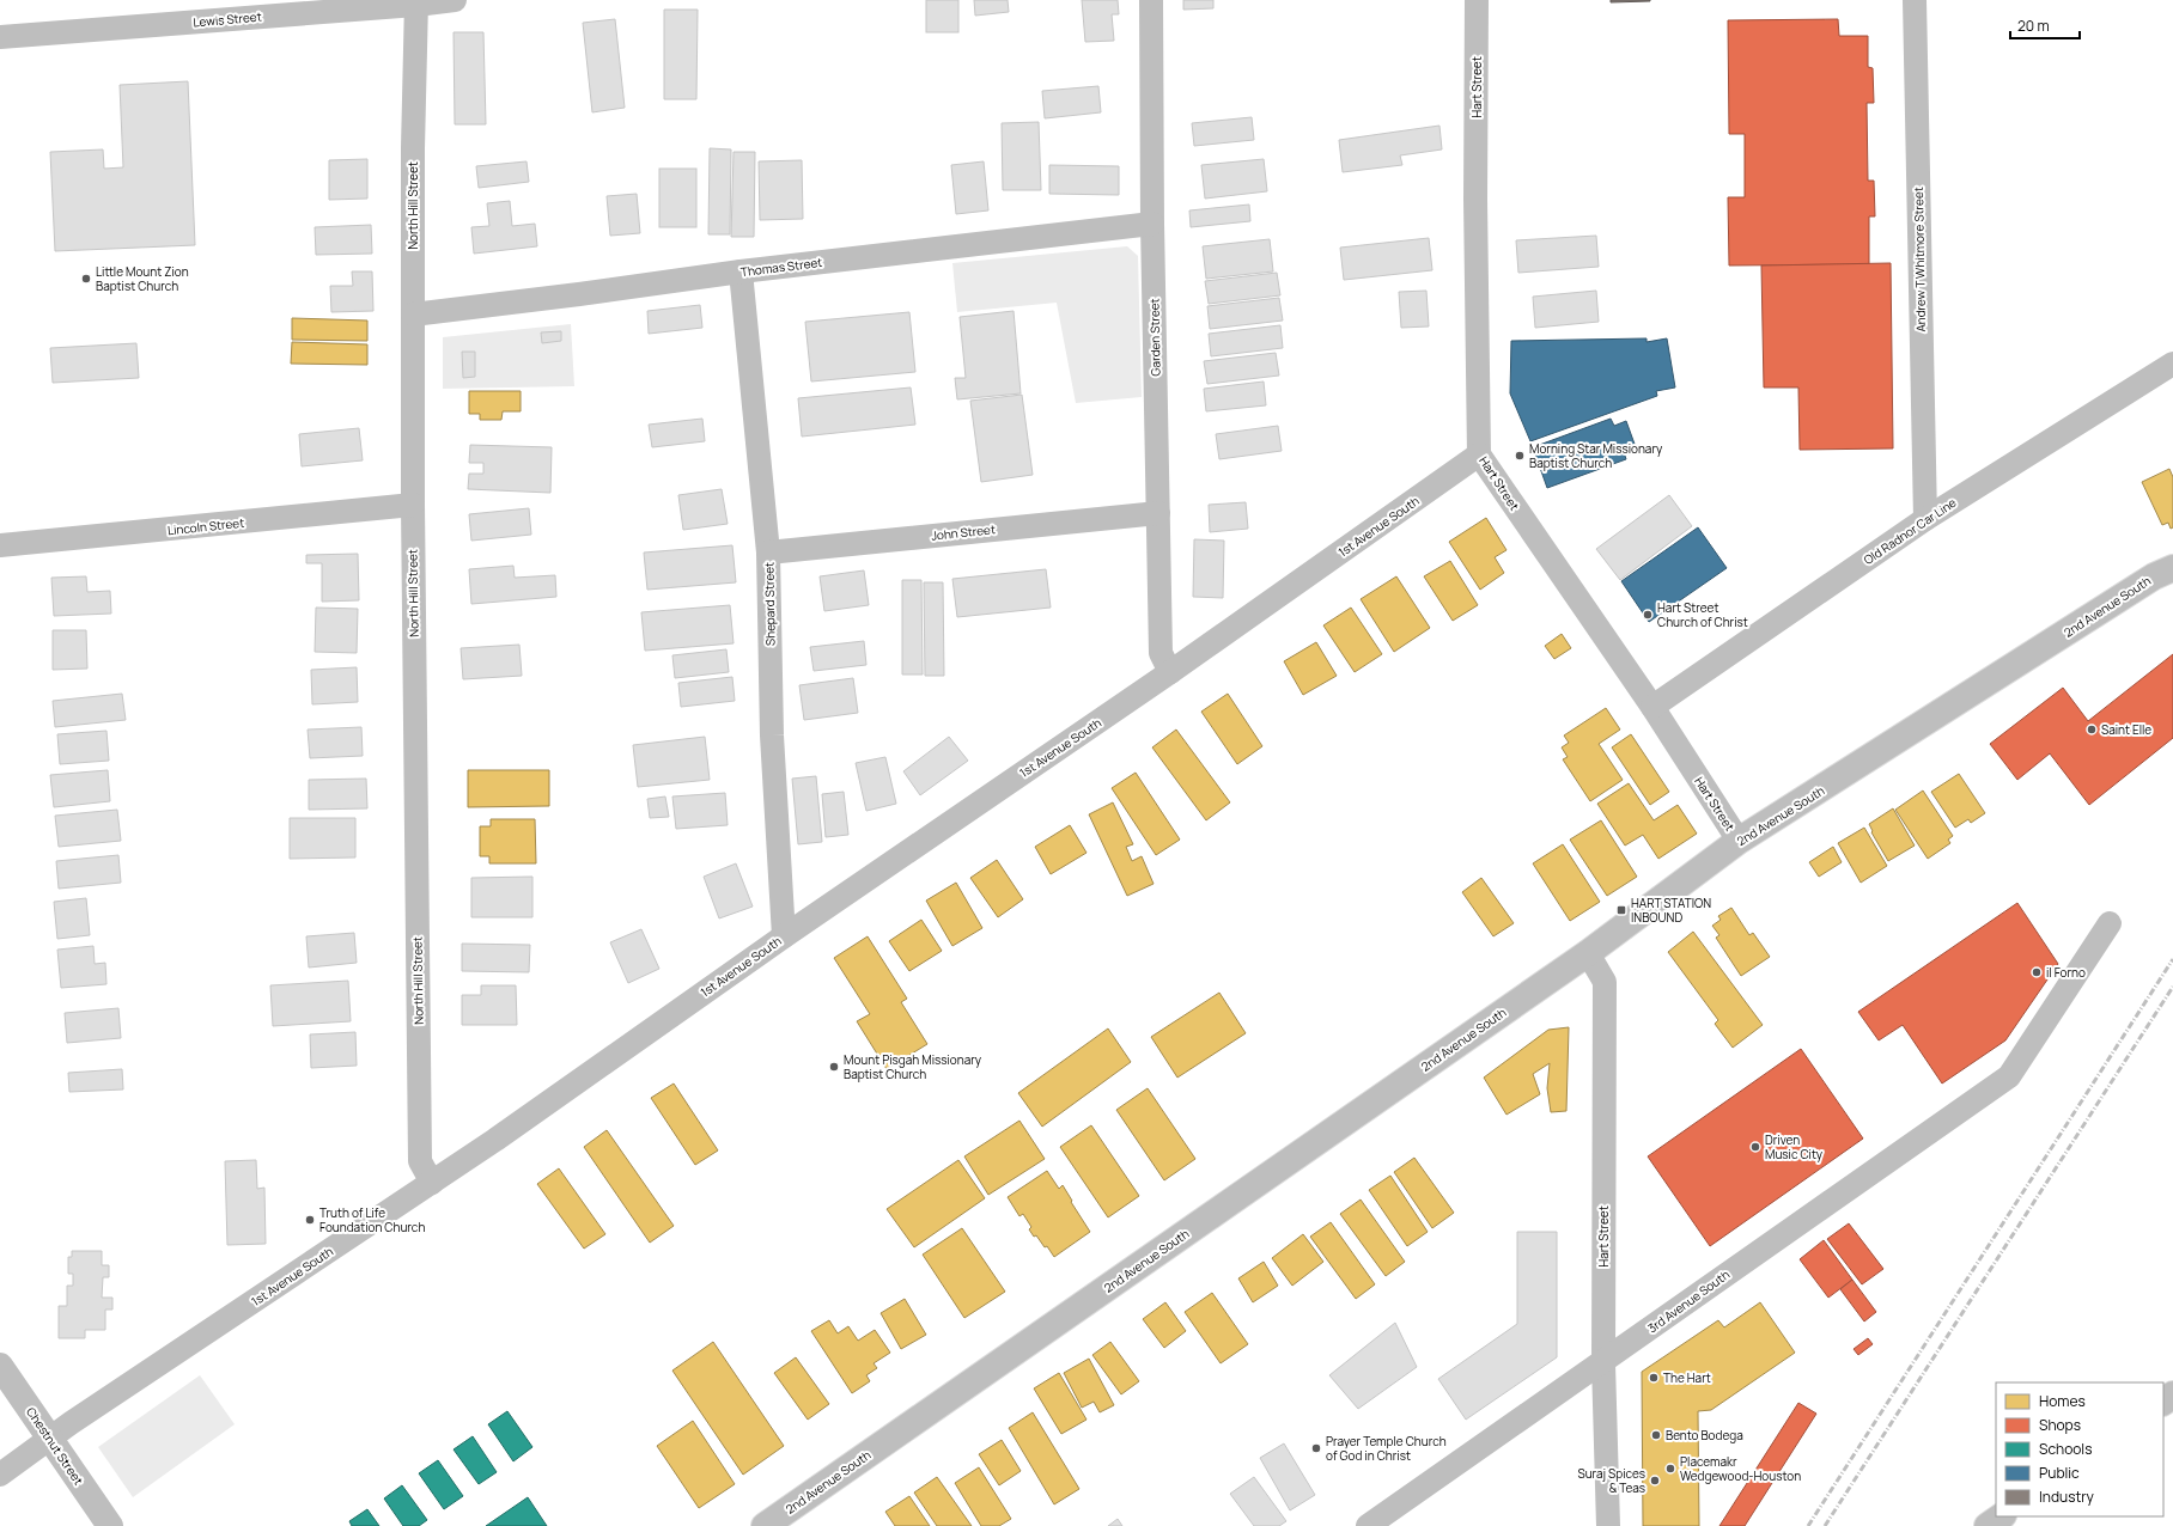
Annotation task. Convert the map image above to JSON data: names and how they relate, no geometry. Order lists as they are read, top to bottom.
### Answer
{
  "streets": {
    "main road": ["2nd Avenue South", "Chestnut Street"],
    "street": [
      "Lewis Street",
      "Hart Street",
      "North Hill Street",
      "Andrew T Whitmore Street",
      "Thomas Street",
      "Garden Street",
      "Lincoln Street",
      "1st Avenue South",
      "Old Radnor Car Line",
      "John Street",
      "Shepard Street",
      "3rd Avenue South"
    ]
  },
  "crossings": [
    ["Lewis Street", "North Hill Street"],
    ["Hart Street", "1st Avenue South"],
    ["Hart Street", "Old Radnor Car Line"],
    ["Hart Street", "2nd Avenue South"],
    ["Hart Street", "3rd Avenue South"],
    ["North Hill Street", "Thomas Street"],
    ["North Hill Street", "Lincoln Street"],
    ["North Hill Street", "1st Avenue South"],
    ["Andrew T Whitmore Street", "Old Radnor Car Line"],
    ["Thomas Street", "Garden Street"],
    ["Thomas Street", "Shepard Street"],
    ["Garden Street", "1st Avenue South"],
    ["Garden Street", "John Street"],
    ["1st Avenue South", "Shepard Street"],
    ["1st Avenue South", "Chestnut Street"],
    ["John Street", "Shepard Street"]
  ],
  "places": {
    "other": [
      "Little Mount Zion Baptist Church",
      "Morning Star Missionary Baptist Church",
      "Hart Street Church of Christ",
      "Saint Elle",
      "il Forno",
      "Mount Pisgah Missionary Baptist Church",
      "Driven Music City",
      "Truth of Life Foundation Church",
      "The Hart",
      "Bento Bodega",
      "Prayer Temple Church of God in Christ",
      "Placemakr Wedgewood-Houston",
      "Suraj Spices & Teas"
    ],
    "transit": ["HART STATION INBOUND"]
  },
  "legend": [
    "Homes",
    "Shops",
    "Schools",
    "Public",
    "Industry"
  ],
  "scale_bar": "20 m"
}
